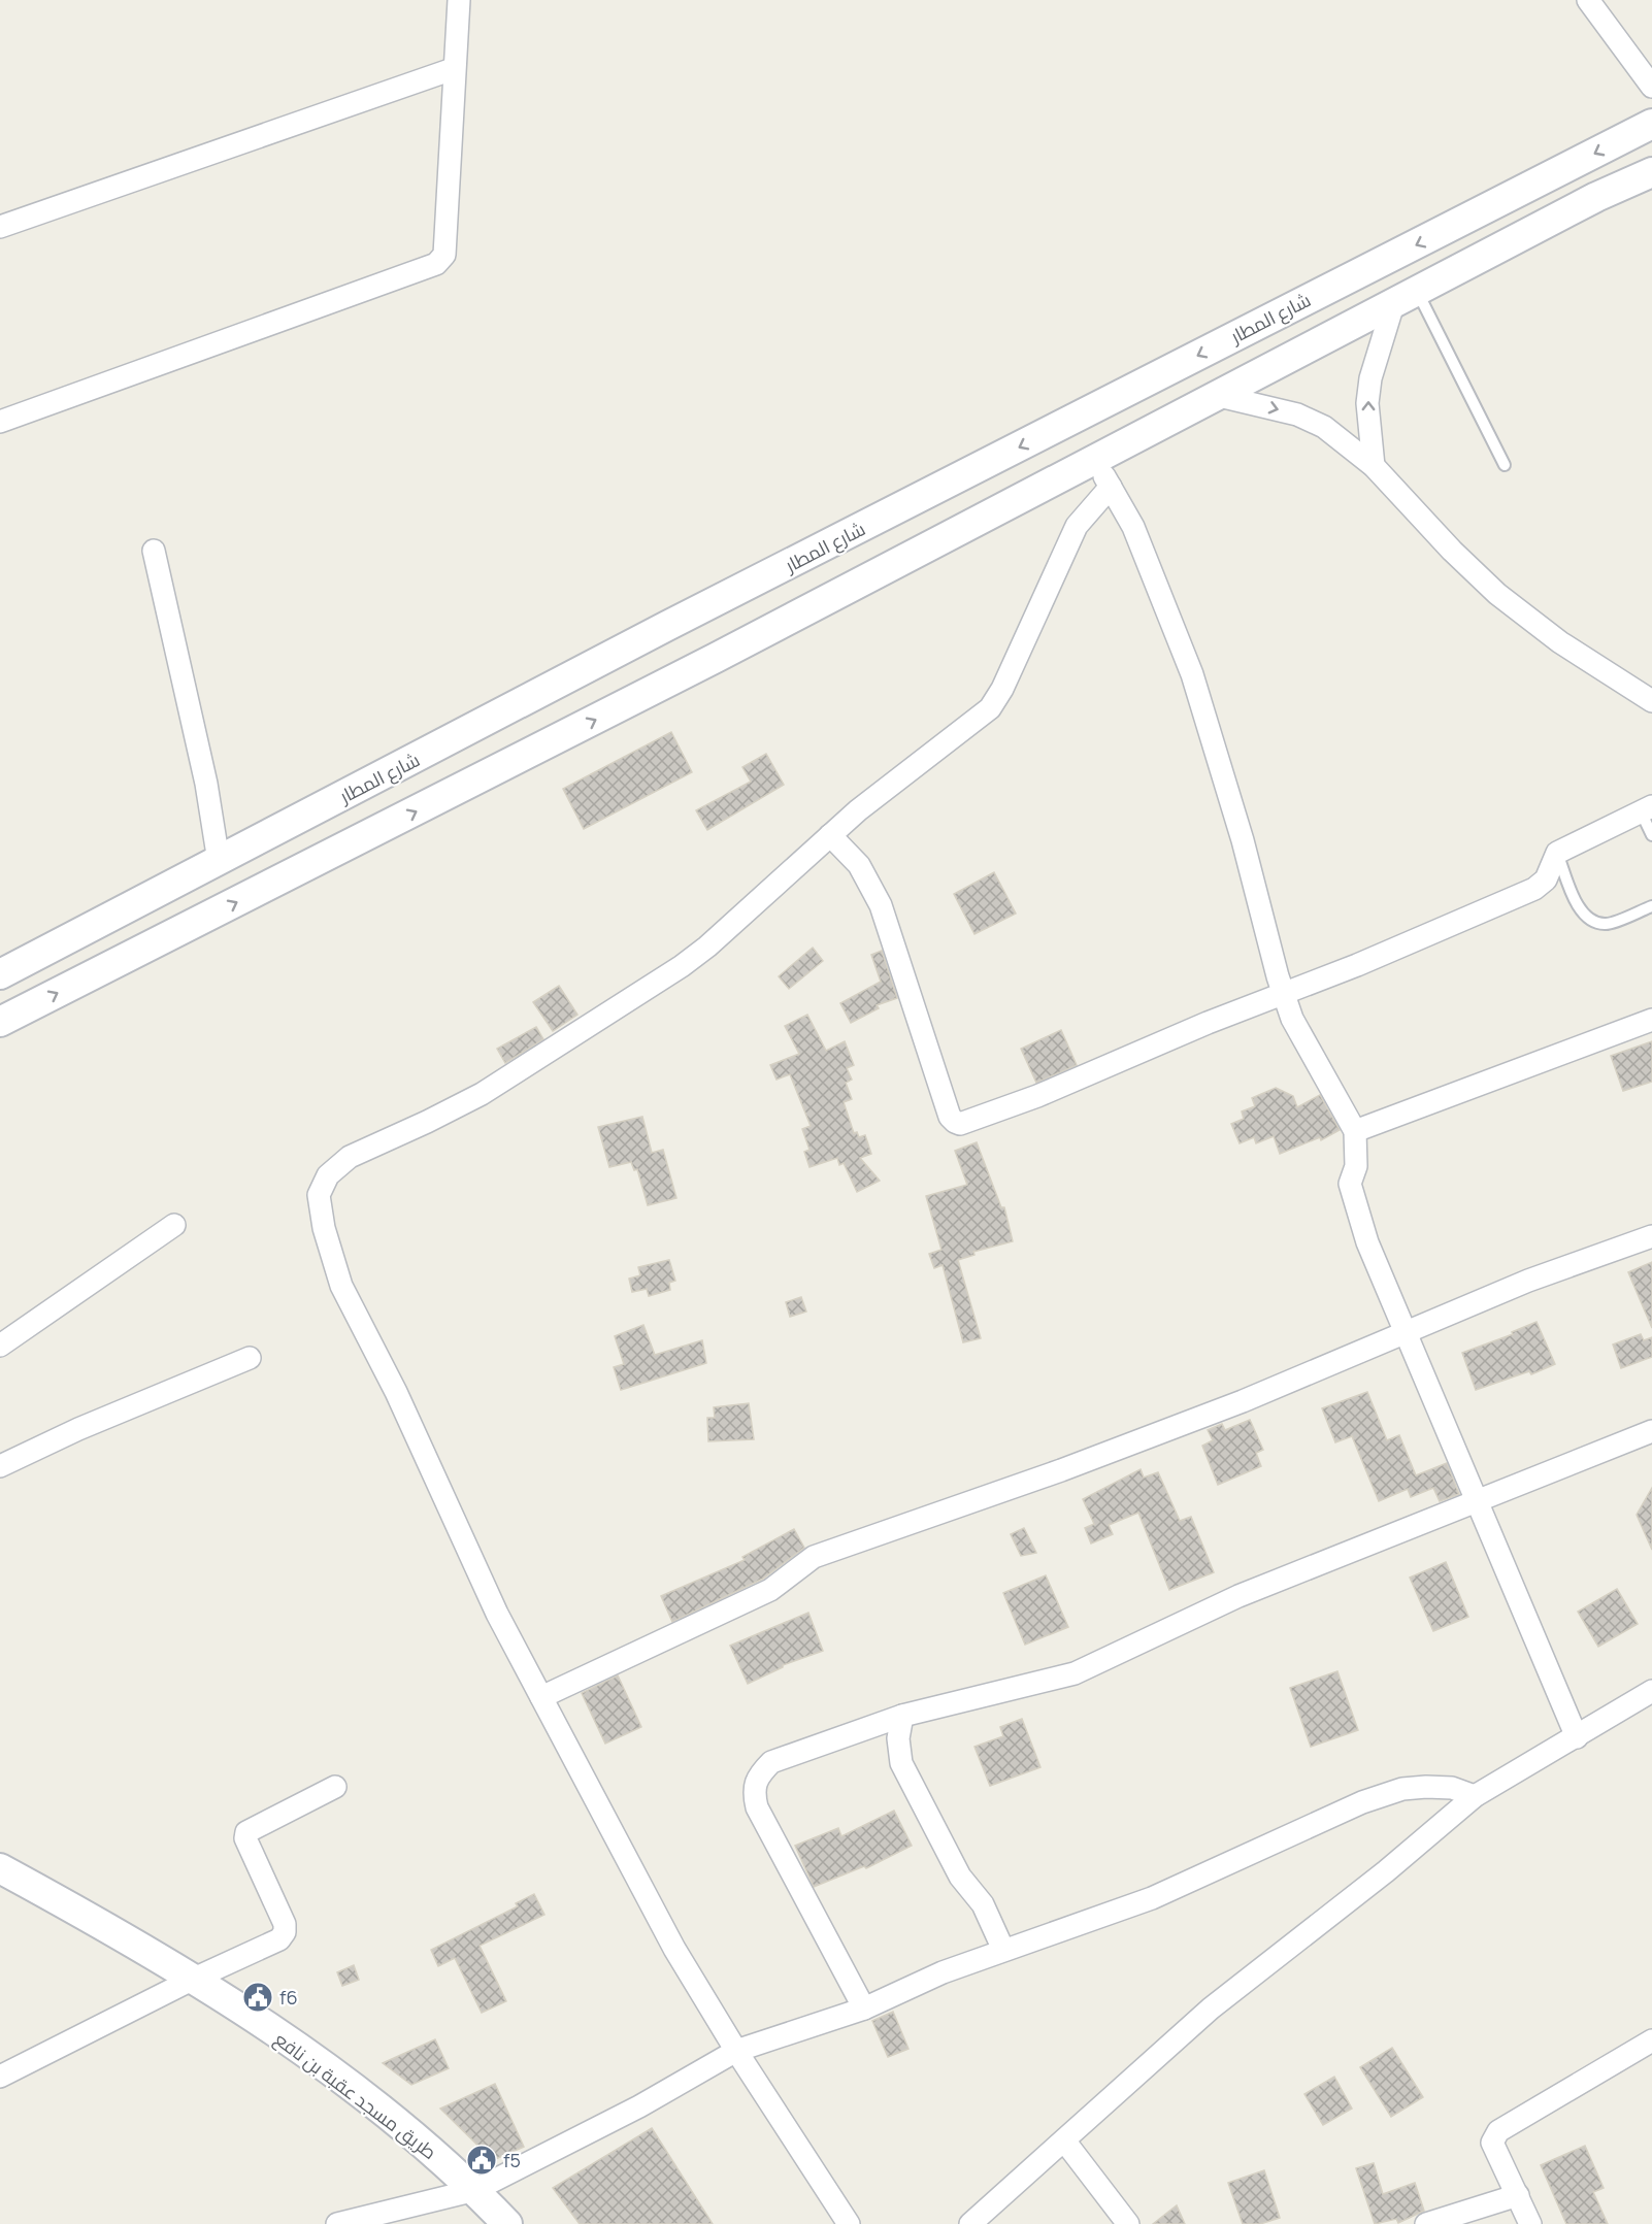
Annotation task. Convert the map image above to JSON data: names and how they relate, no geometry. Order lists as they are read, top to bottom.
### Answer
{
  "streets": {
    "street": ["شارع المطار", "طريق مسجد عقبة بن نافع"]
  },
  "places": {
    "public building": ["f6", "f5"]
  }
}
